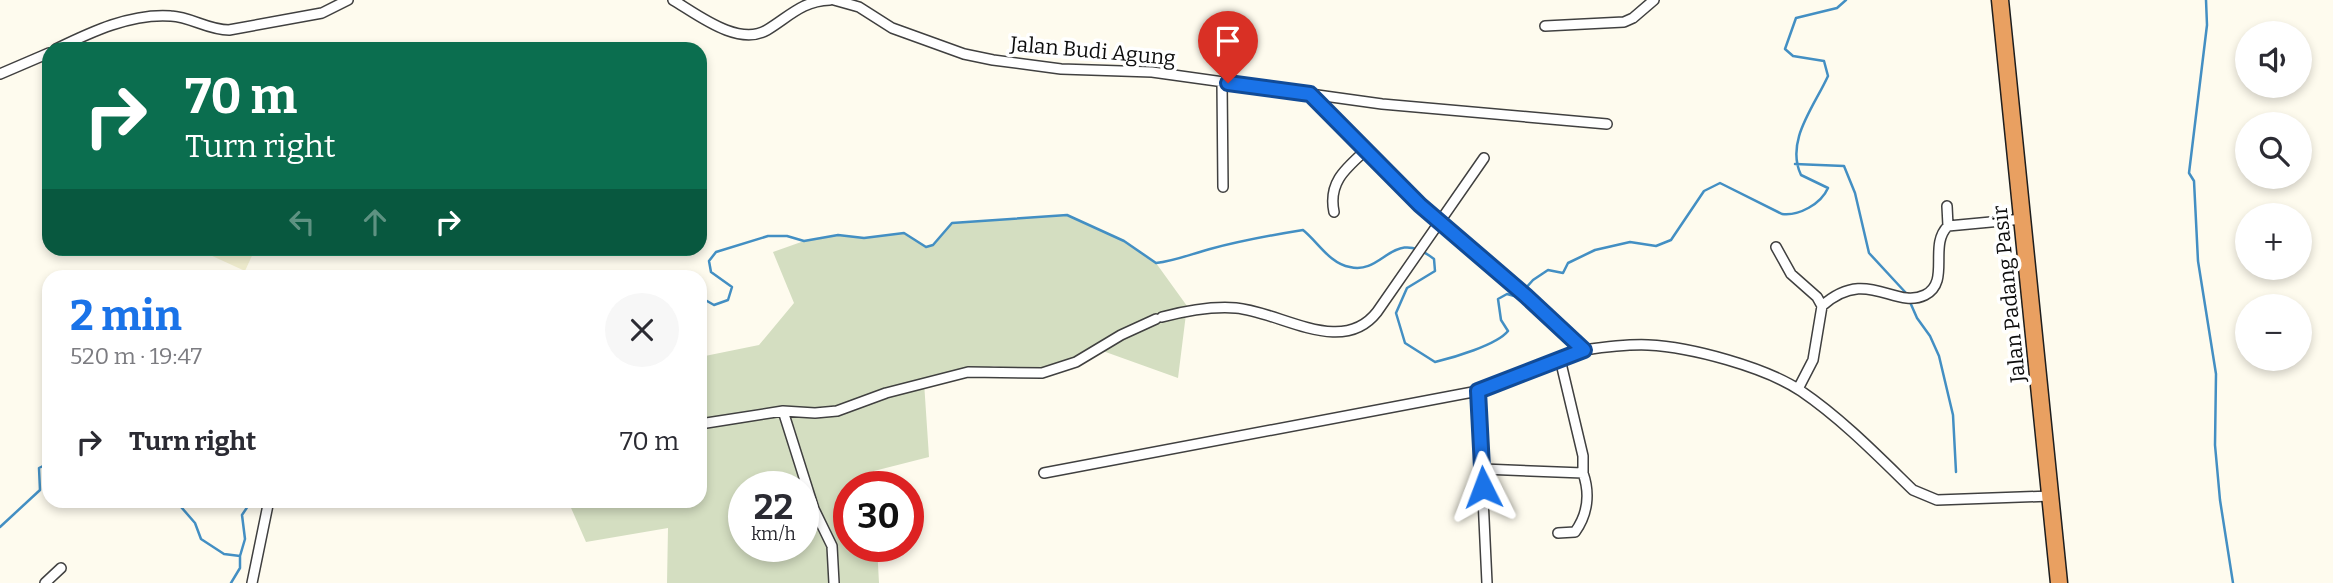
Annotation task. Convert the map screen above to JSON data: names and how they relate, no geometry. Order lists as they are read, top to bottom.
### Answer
{
  "streets": {
    "highway": ["Jalan Padang Pasir"],
    "street": ["Jalan Budi Agung"]
  },
  "page": {
    "map_buttons": ["+", "−"],
    "turn": ["70 m", "Turn right"],
    "heading": ["2 min", "520 m · 19:47"],
    "list": [
      {
        "name": "Turn right",
        "value": "70 m"
      }
    ],
    "speed": "22 km/h",
    "limit": "30"
  }
}
